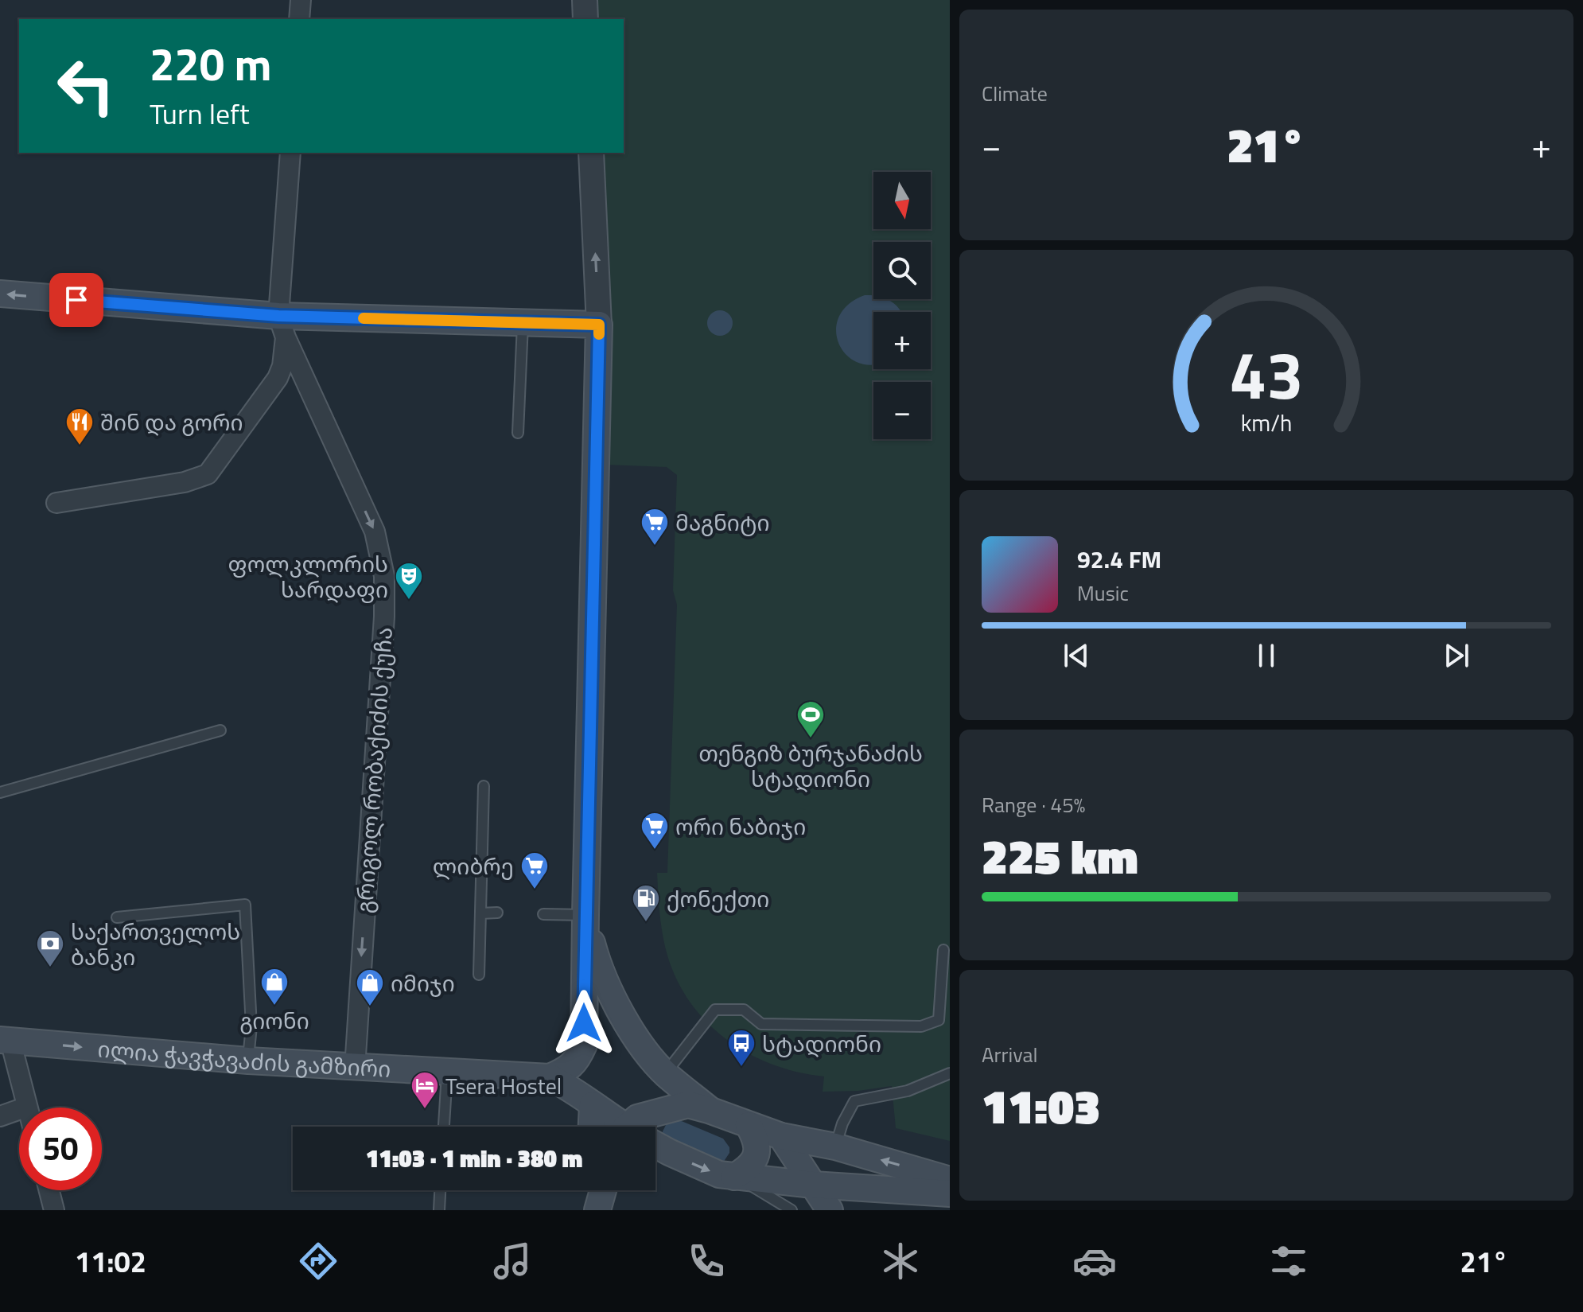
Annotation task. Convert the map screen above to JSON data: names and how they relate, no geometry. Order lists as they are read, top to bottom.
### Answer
{
  "streets": {
    "main road": ["ილია ჭავჭავაძის გამზირი"],
    "street": ["გრიგოლ რობაქიძის ქუჩა"]
  },
  "crossings": [
    ["გრიგოლ რობაქიძის ქუჩა", "ილია ჭავჭავაძის გამზირი"]
  ],
  "one_way": ["გრიგოლ რობაქიძის ქუჩა"],
  "places": {
    "restaurant": ["შინ და გორი"],
    "supermarket": ["მაგნიტი", "ორი ნაბიჯი", "ლიბრე"],
    "theatre": ["ფოლკლორის სარდაფი"],
    "sports": ["თენგიზ ბურჯანაძის სტადიონი"],
    "fuel station": ["ქონექთი"],
    "bank": ["საქართველოს ბანკი"],
    "shop": ["გიონი", "იმიჯი"],
    "bus stop": ["სტადიონი"],
    "hotel": ["Tsera Hostel"]
  },
  "north": "bottom",
  "page": {
    "tile": [
      "Climate",
      ["Range · 45%", "225 km"],
      ["Arrival", "11:03"]
    ],
    "turn": ["220 m", "Turn left"],
    "heat": ["−", "21°", "+"],
    "map_buttons": ["+", "−"],
    "song": ["92.4 FM", "Music"],
    "limit": "50",
    "trip": "11:03 · 1 min · 380 m",
    "tabs": ["11:02", "21°"],
    "gauge": ["43", "km/h"]
  }
}
